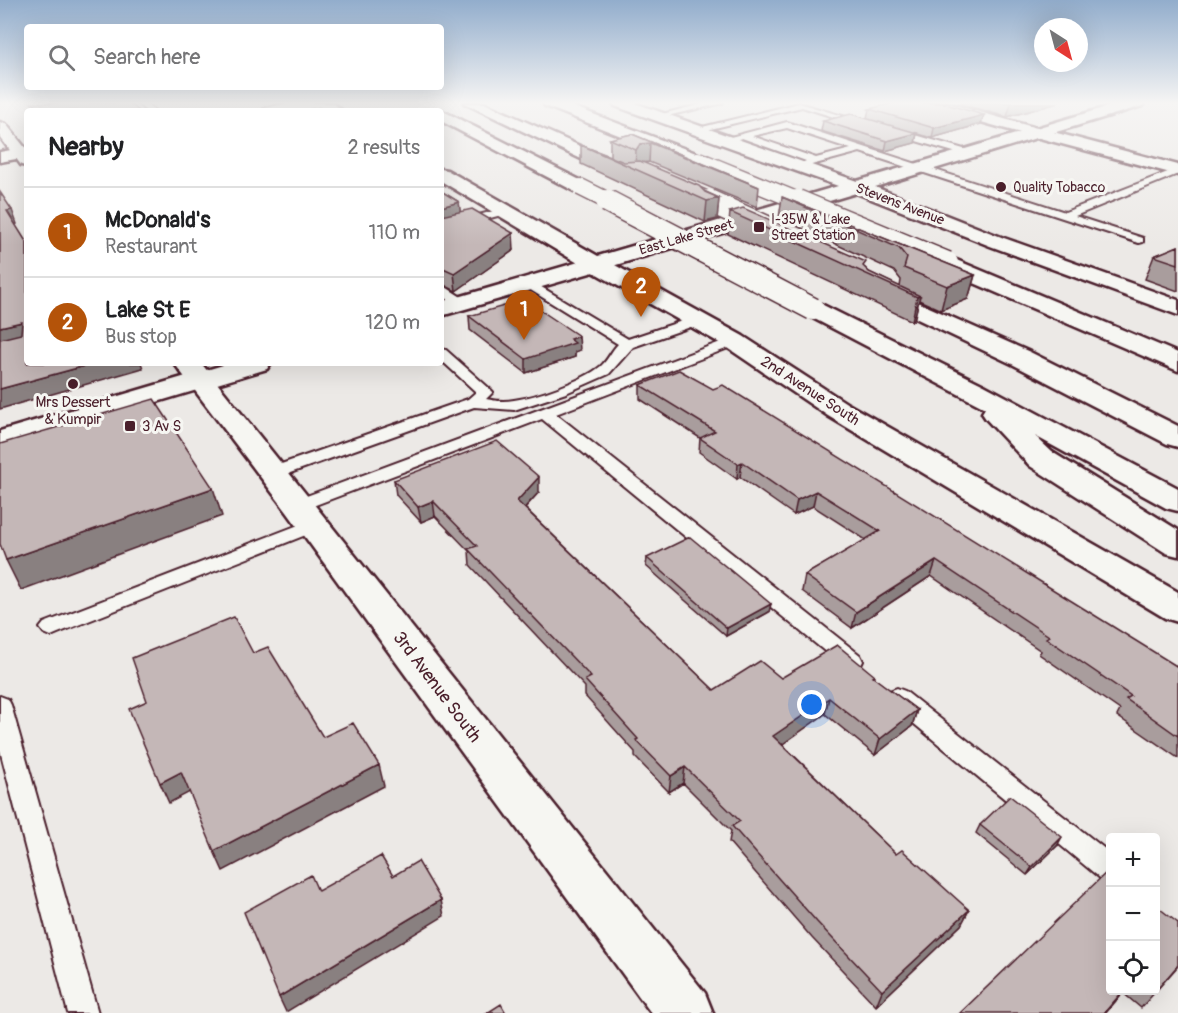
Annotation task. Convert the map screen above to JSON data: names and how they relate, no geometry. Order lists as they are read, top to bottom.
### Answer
{
  "streets": {
    "main road": [
      "Stevens Avenue",
      "East Lake Street",
      "2nd Avenue South",
      "3rd Avenue South"
    ]
  },
  "crossings": [
    ["Stevens Avenue", "East Lake Street"],
    ["East Lake Street", "2nd Avenue South"]
  ],
  "places": {
    "other": ["Quality Tobacco", "Mrs Dessert & Kumpir"],
    "transit": ["I-35W & Lake Street Station", "3 Av S"]
  },
  "north": "bottom right",
  "page": {
    "search": "Search here",
    "heading": ["Nearby", "2 results"],
    "list": [
      {
        "mark": "1",
        "name": "McDonald's",
        "note": "Restaurant",
        "value": "110 m"
      },
      {
        "mark": "2",
        "name": "Lake St E",
        "note": "Bus stop",
        "value": "120 m"
      }
    ],
    "pins": ["2", "1"],
    "map_buttons": ["+", "−"]
  }
}
